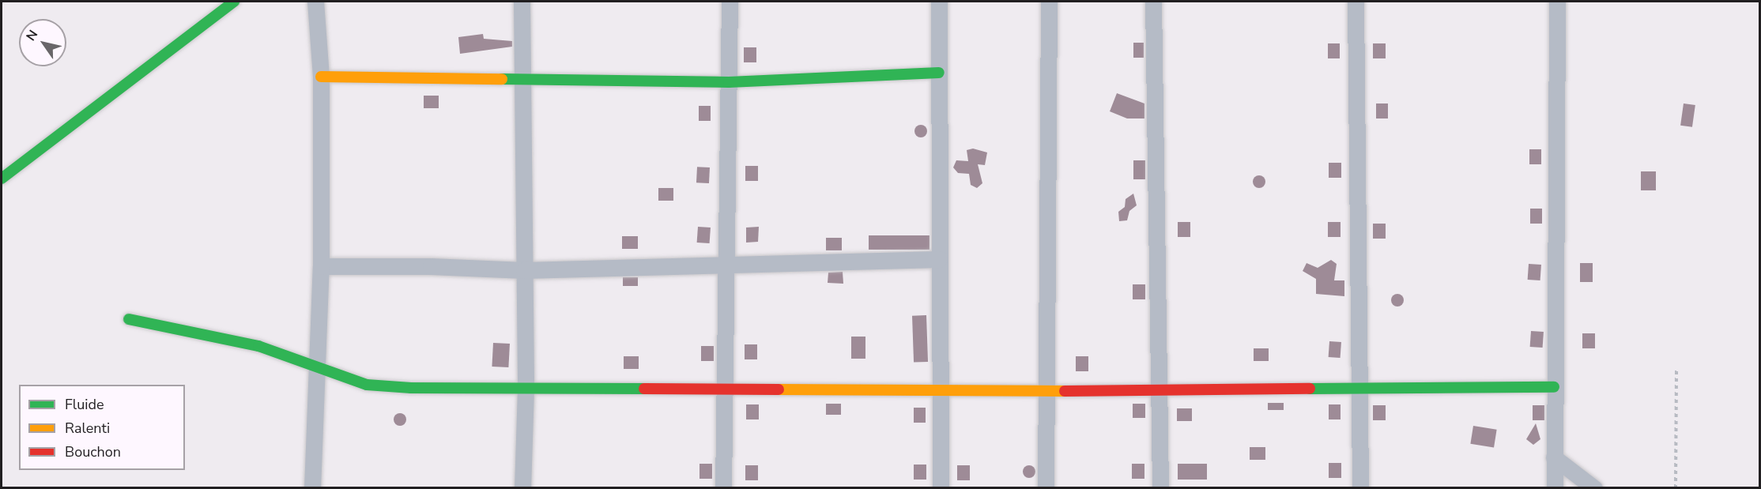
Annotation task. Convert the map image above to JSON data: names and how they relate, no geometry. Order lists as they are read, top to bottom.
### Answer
{
  "legend": ["Fluide", "Ralenti", "Bouchon"],
  "north": "top left"
}
